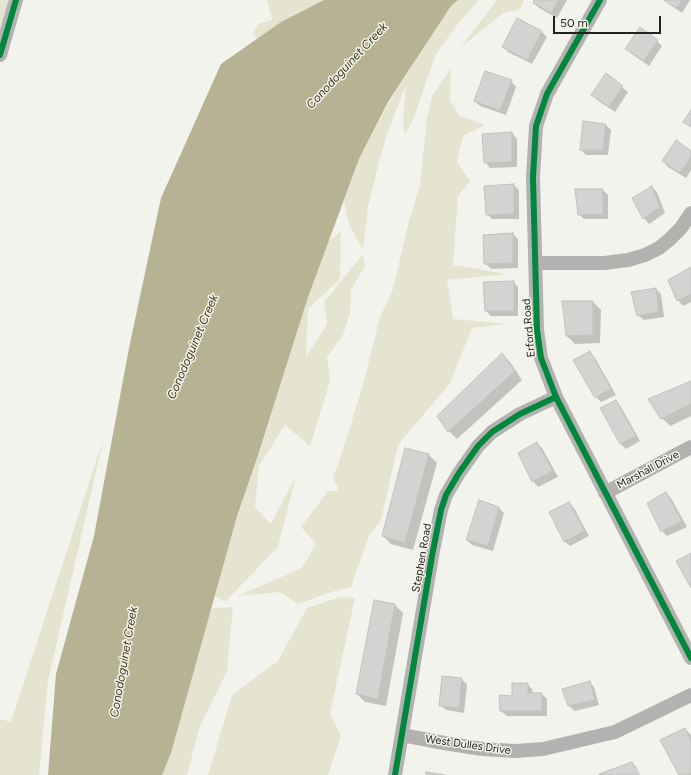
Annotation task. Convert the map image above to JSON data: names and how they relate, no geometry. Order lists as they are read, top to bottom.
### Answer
{
  "streets": {
    "street": [
      "Erford Road",
      "Marshall Drive",
      "Stephen Road",
      "West Dulles Drive"
    ]
  },
  "crossings": [
    ["Erford Road", "Marshall Drive"],
    ["Erford Road", "Stephen Road"],
    ["Stephen Road", "West Dulles Drive"]
  ],
  "water": ["Conodoguinet Creek"],
  "scale_bar": "50 m"
}
